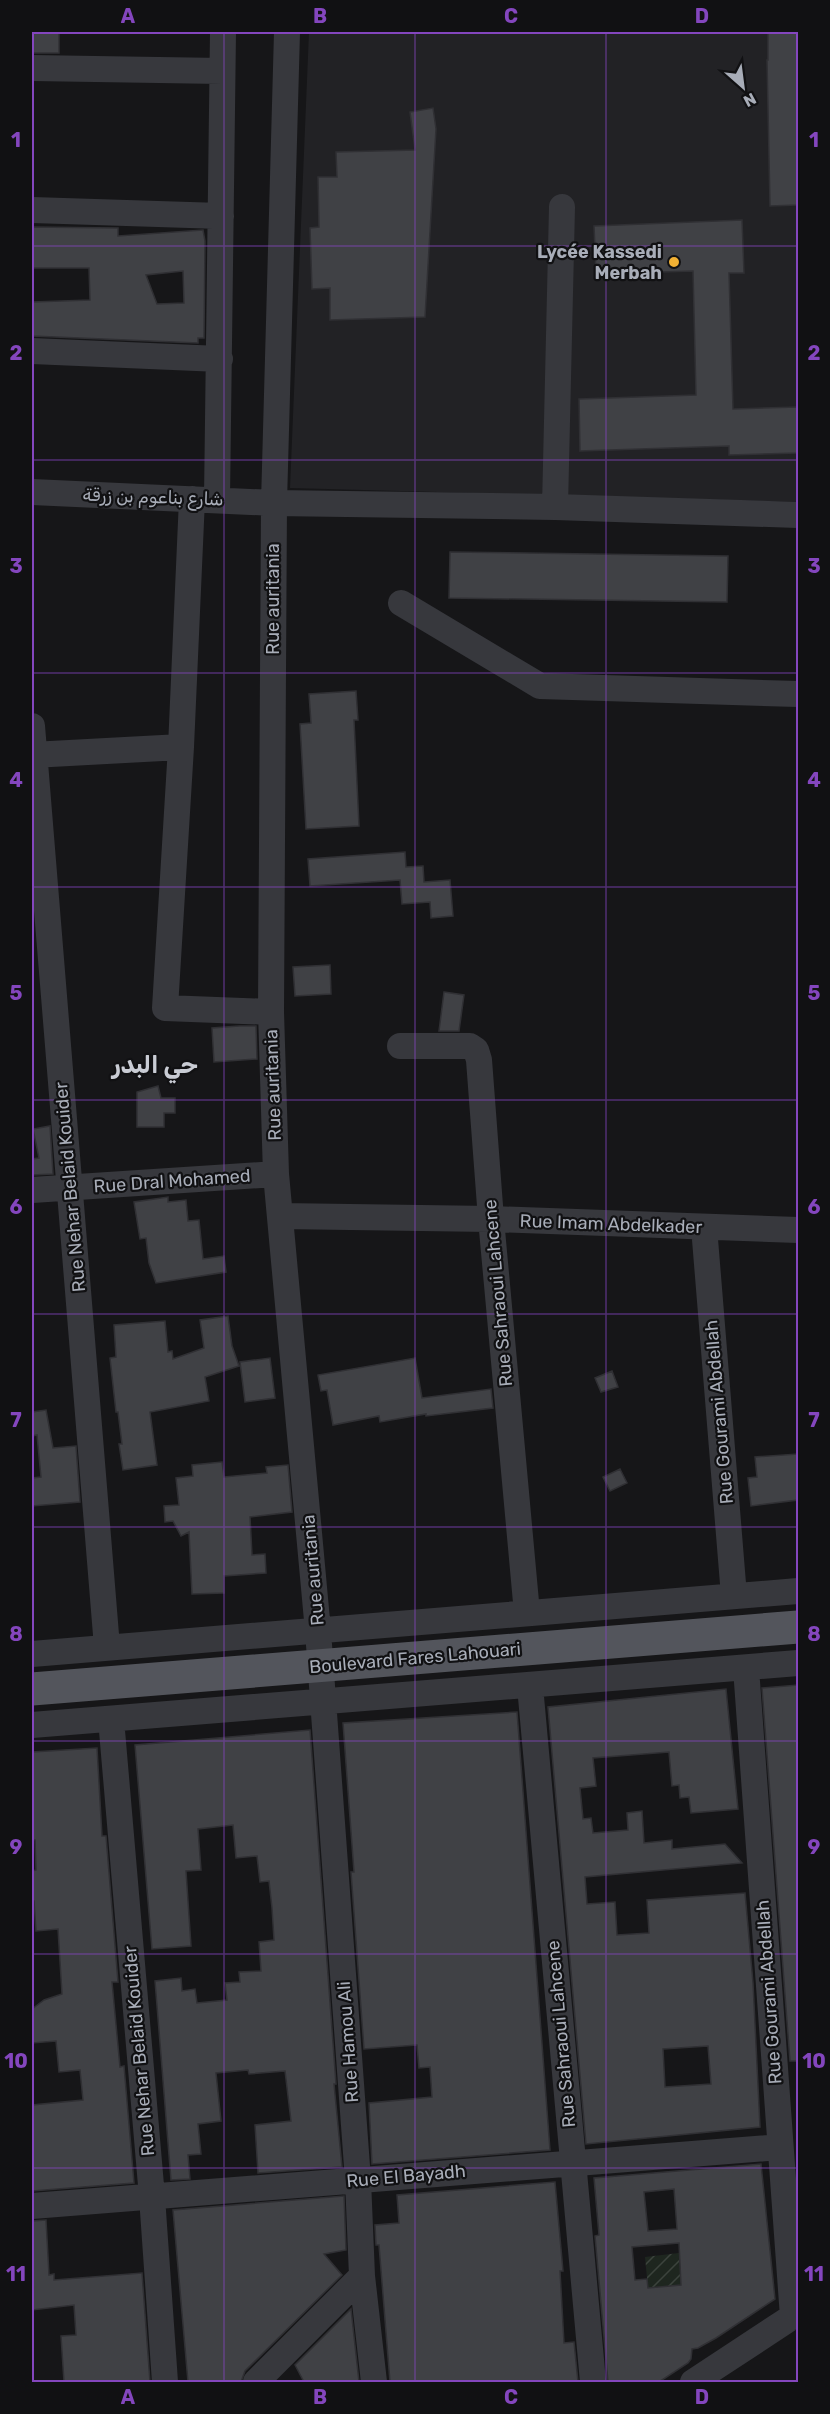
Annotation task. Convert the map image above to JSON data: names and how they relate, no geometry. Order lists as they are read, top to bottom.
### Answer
{
  "streets": {
    "main road": ["Boulevard Fares Lahouari"],
    "street": [
      "شارع بناعوم بن زرقة",
      "Rue auritania",
      "Rue Dral Mohamed",
      "Rue Nehar Belaid Kouider",
      "Rue Imam Abdelkader",
      "Rue Sahraoui Lahcene",
      "Rue Gourami Abdellah",
      "Rue Hamou Ali",
      "Rue El Bayadh"
    ]
  },
  "crossings": [
    ["شارع بناعوم بن زرقة", "Rue auritania"],
    ["Rue auritania", "Rue Dral Mohamed"],
    ["Rue auritania", "Rue Imam Abdelkader"],
    ["Rue auritania", "Boulevard Fares Lahouari"],
    ["Rue auritania", "Rue Hamou Ali"],
    ["Rue Dral Mohamed", "Rue Nehar Belaid Kouider"],
    ["Rue Nehar Belaid Kouider", "Rue El Bayadh"],
    ["Rue Imam Abdelkader", "Rue Sahraoui Lahcene"],
    ["Rue Imam Abdelkader", "Rue Gourami Abdellah"],
    ["Rue Sahraoui Lahcene", "Rue El Bayadh"],
    ["Rue Gourami Abdellah", "Rue El Bayadh"],
    ["Rue Hamou Ali", "Rue El Bayadh"]
  ],
  "districts": ["حي البدر"],
  "places": ["Lycée Kassedi Merbah"],
  "north": "bottom right",
  "grid": {
    "columns": [
      "A",
      "B",
      "C",
      "D"
    ],
    "rows": [
      "1",
      "2",
      "3",
      "4",
      "5",
      "6",
      "7",
      "8",
      "9",
      "10",
      "11"
    ]
  }
}
